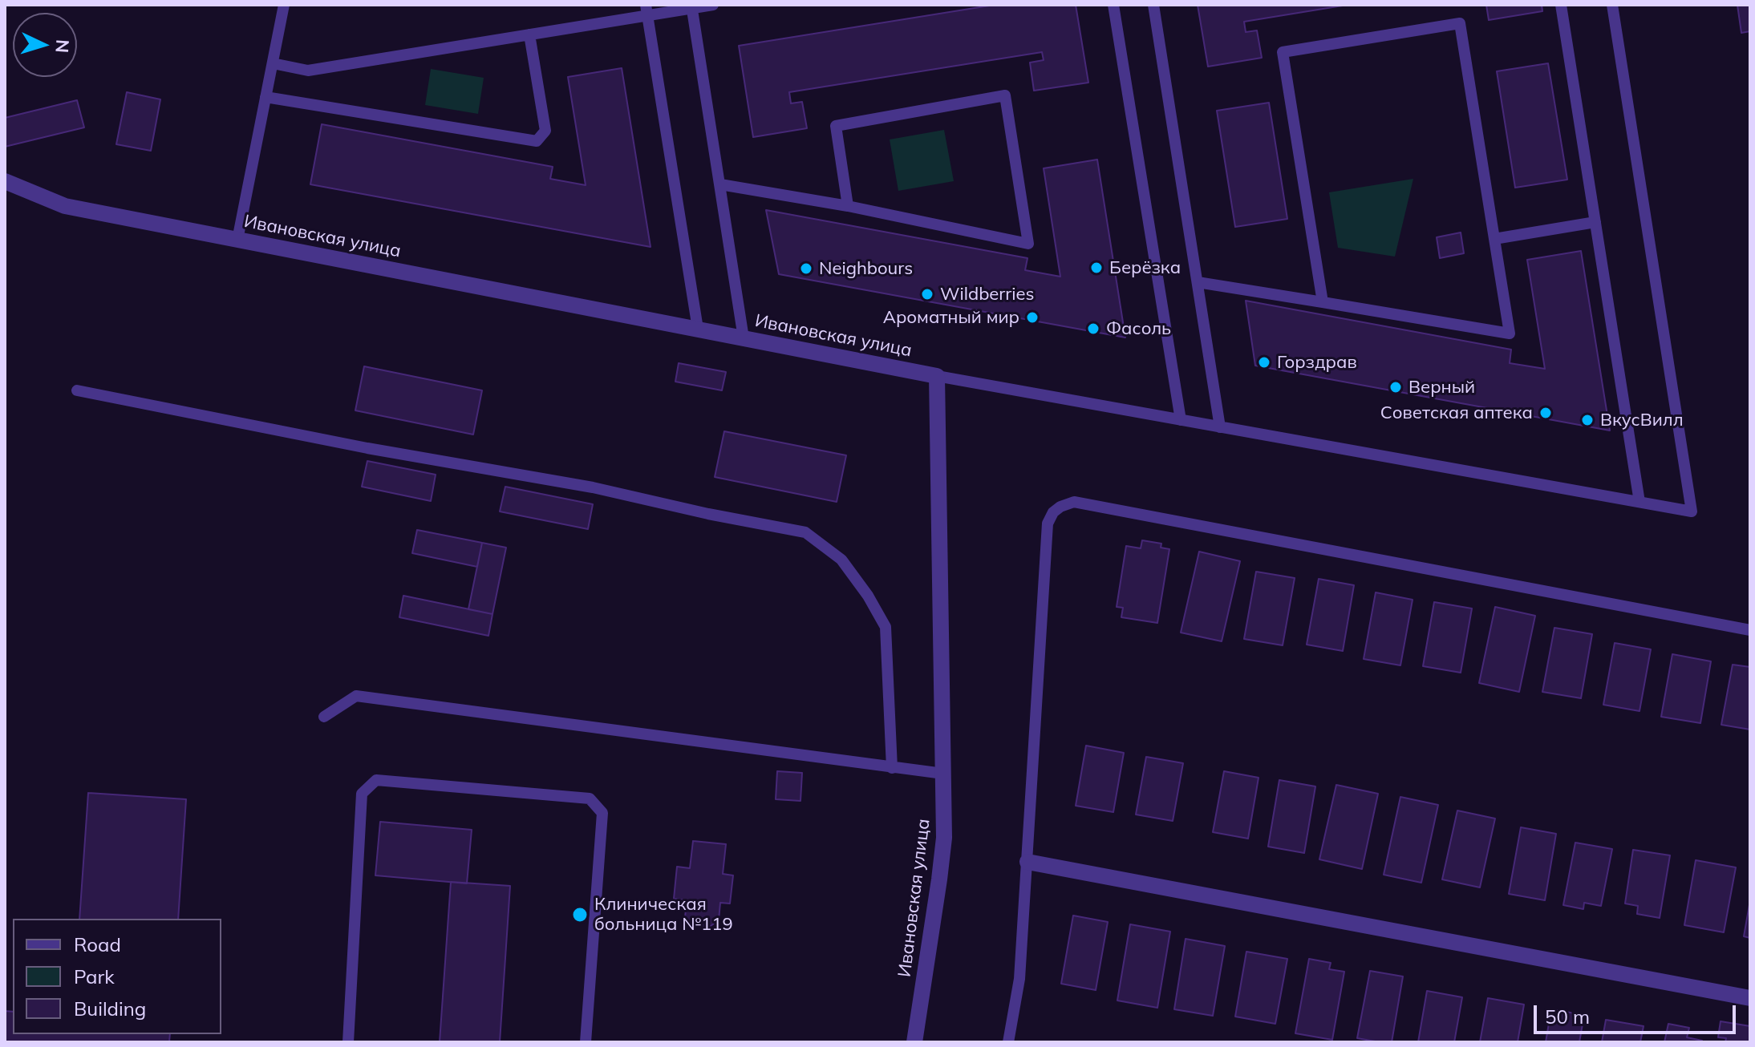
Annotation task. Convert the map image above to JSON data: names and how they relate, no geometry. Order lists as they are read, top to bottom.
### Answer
{
  "streets": {
    "street": ["Ивановская улица"]
  },
  "places": [
    "Берёзка",
    "Neighbours",
    "Wildberries",
    "Ароматный мир",
    "Фасоль",
    "Горздрав",
    "Верный",
    "Советская аптека",
    "ВкусВилл",
    "Клиническая больница №119"
  ],
  "legend": ["Road", "Park", "Building"],
  "scale_bar": "50 m",
  "north": "right"
}
